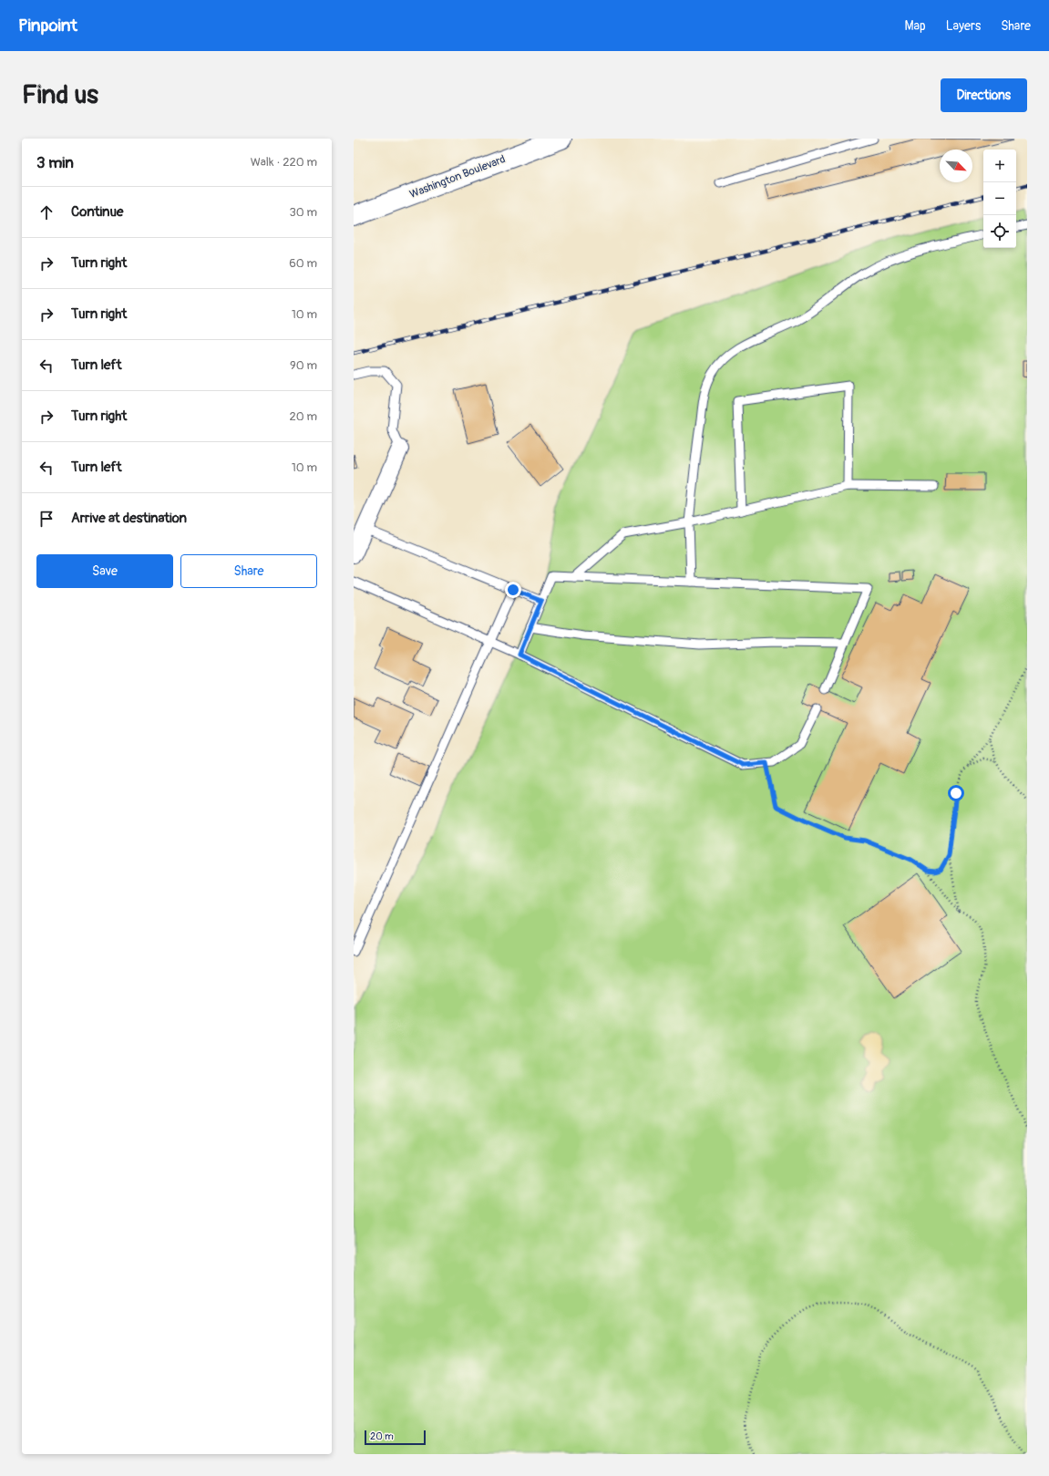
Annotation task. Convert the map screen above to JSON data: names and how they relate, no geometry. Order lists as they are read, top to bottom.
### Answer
{
  "streets": {
    "main road": ["Washington Boulevard"]
  },
  "scale_bar": "20 m",
  "north": "bottom right",
  "page": {
    "header": "Pinpoint",
    "nav": ["Map", "Layers", "Share"],
    "buttons": [
      "Directions",
      ["Save", "Share"]
    ],
    "title": "Find us",
    "heading": ["3 min", "Walk · 220 m"],
    "map_buttons": ["+", "−"],
    "list": [
      ["Continue", "30 m"],
      ["Turn right", "60 m"],
      ["Turn right", "10 m"],
      ["Turn left", "90 m"],
      ["Turn right", "20 m"],
      ["Turn left", "10 m"],
      "Arrive at destination"
    ],
    "scale": "20 m"
  }
}
